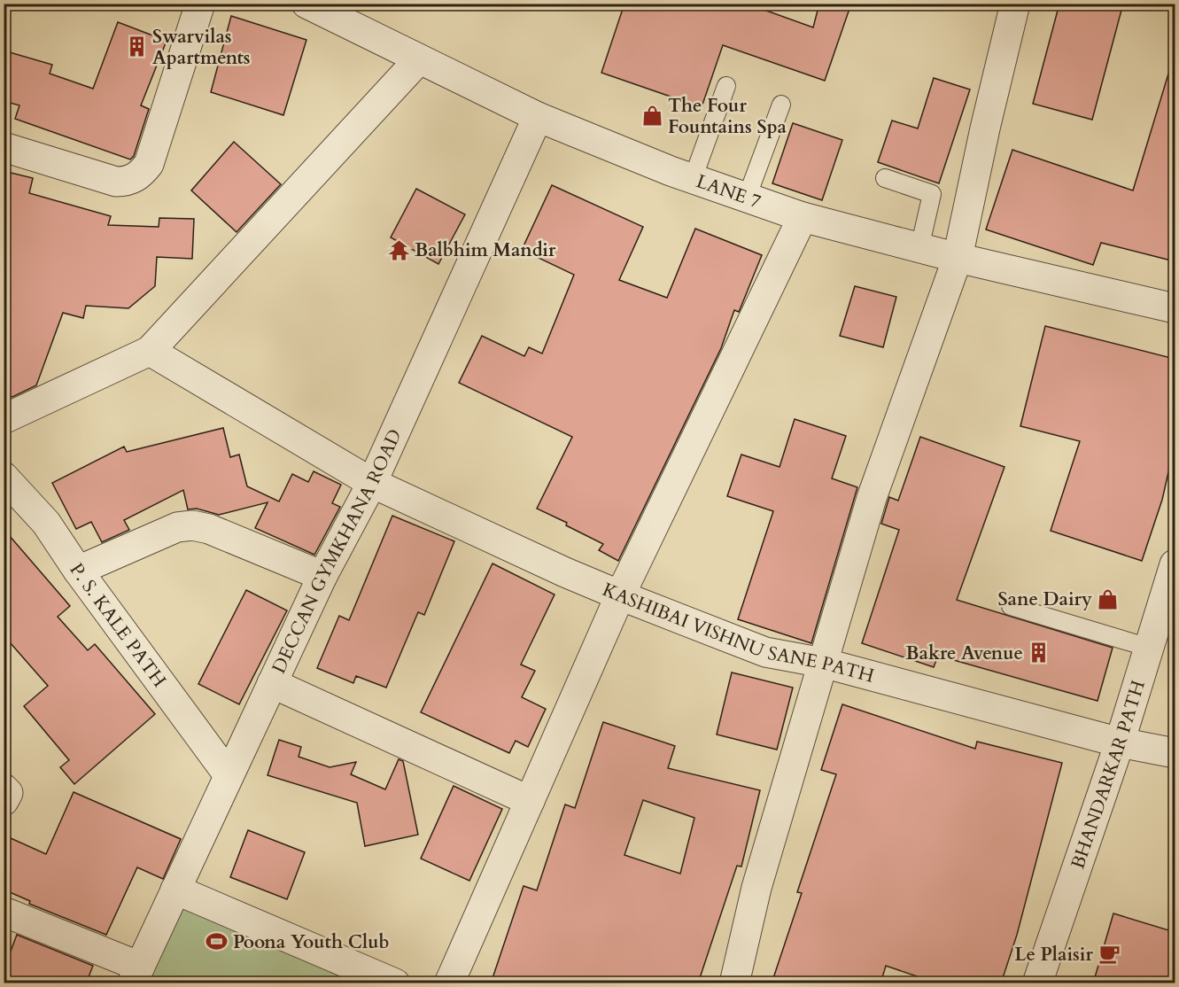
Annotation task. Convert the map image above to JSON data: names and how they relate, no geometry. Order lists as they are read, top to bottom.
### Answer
{
  "streets": {
    "street": [
      "LANE 7",
      "DECCAN GYMKHANA ROAD",
      "P. S. KALE PATH",
      "KASHIBAI VISHNU SANE PATH",
      "BHANDARKAR PATH"
    ]
  },
  "crossings": [
    ["LANE 7", "DECCAN GYMKHANA ROAD"],
    ["DECCAN GYMKHANA ROAD", "P. S. KALE PATH"],
    ["DECCAN GYMKHANA ROAD", "KASHIBAI VISHNU SANE PATH"],
    ["KASHIBAI VISHNU SANE PATH", "BHANDARKAR PATH"]
  ],
  "places": {
    "building": ["Swarvilas Apartments", "Bakre Avenue"],
    "shop": ["The Four Fountains Spa", "Sane Dairy"],
    "temple": ["Balbhim Mandir"],
    "sports": ["Poona Youth Club"],
    "cafe": ["Le Plaisir"]
  }
}
